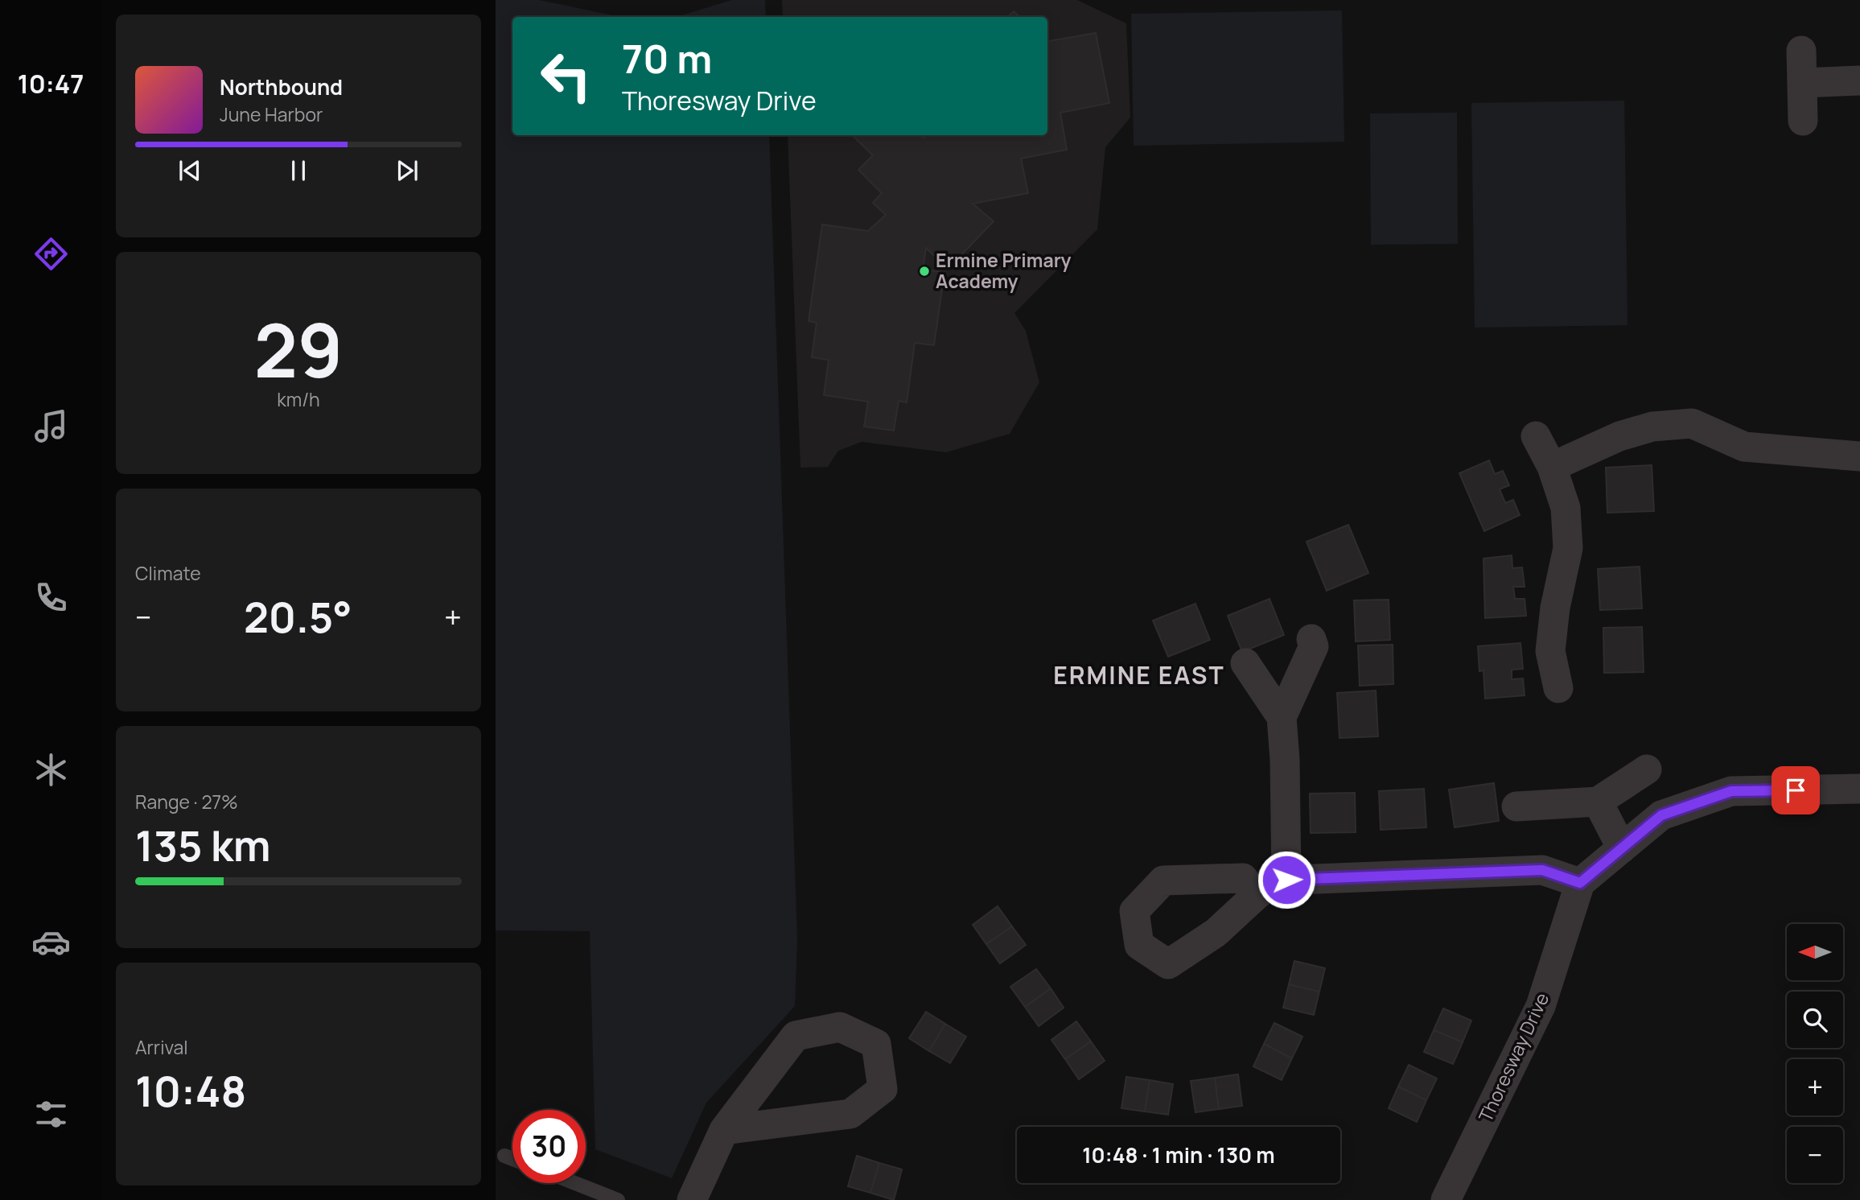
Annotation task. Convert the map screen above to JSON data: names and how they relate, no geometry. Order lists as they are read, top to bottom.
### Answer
{
  "streets": {
    "street": ["Thoresway Drive"]
  },
  "districts": ["ERMINE EAST"],
  "places": ["Ermine Primary Academy"],
  "north": "left",
  "page": {
    "tabs": "10:47",
    "turn": ["70 m", "Thoresway Drive"],
    "song": ["Northbound", "June Harbor"],
    "tile": [
      ["29", "km/h"],
      "Climate",
      ["Range · 27%", "135 km"],
      ["Arrival", "10:48"]
    ],
    "heat": ["−", "20.5°", "+"],
    "map_buttons": ["+", "−"],
    "limit": "30",
    "trip": "10:48 · 1 min · 130 m"
  }
}
